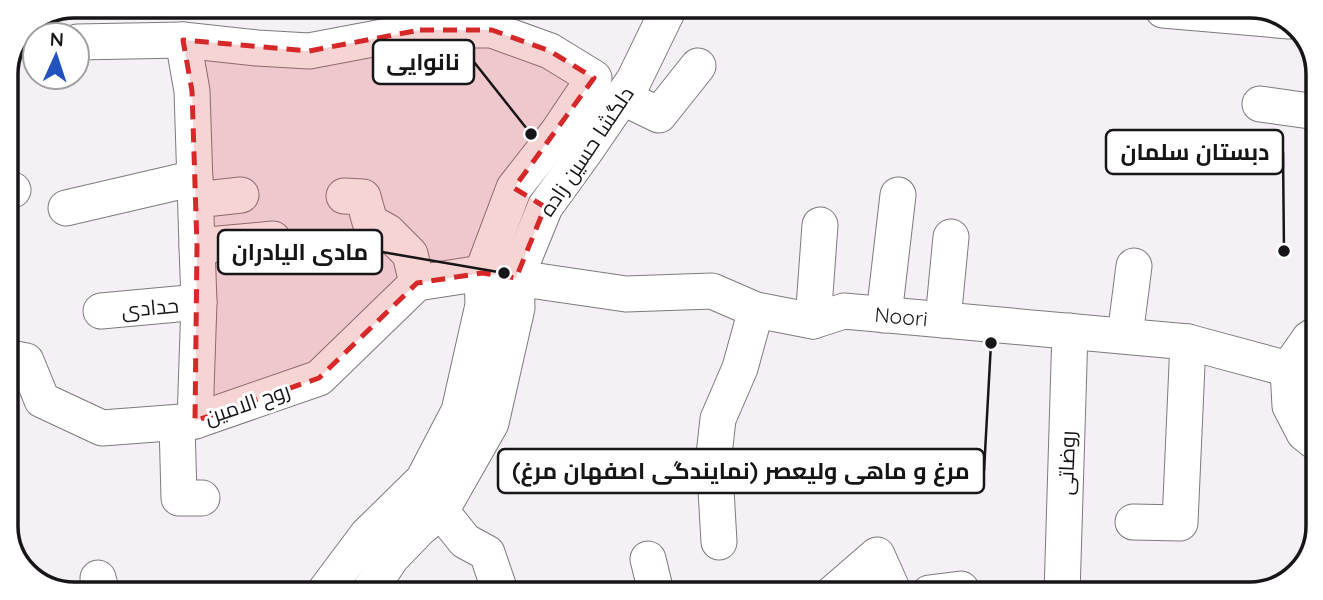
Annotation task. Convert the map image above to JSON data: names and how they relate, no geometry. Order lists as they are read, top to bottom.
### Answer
{
  "streets": {
    "street": [
      "دلگشا حسین زاده",
      "حدادی",
      "Noori",
      "روح الامین",
      "روضاتی"
    ]
  },
  "crossings": [
    ["دلگشا حسین زاده", "Noori"],
    ["Noori", "روضاتی"]
  ],
  "places": [
    "نانوایی",
    "دبستان سلمان",
    "مادی الیادران",
    "مرغ و ماهی ولیعصر (نمایندگی اصفهان مرغ)"
  ],
  "north": "top"
}
